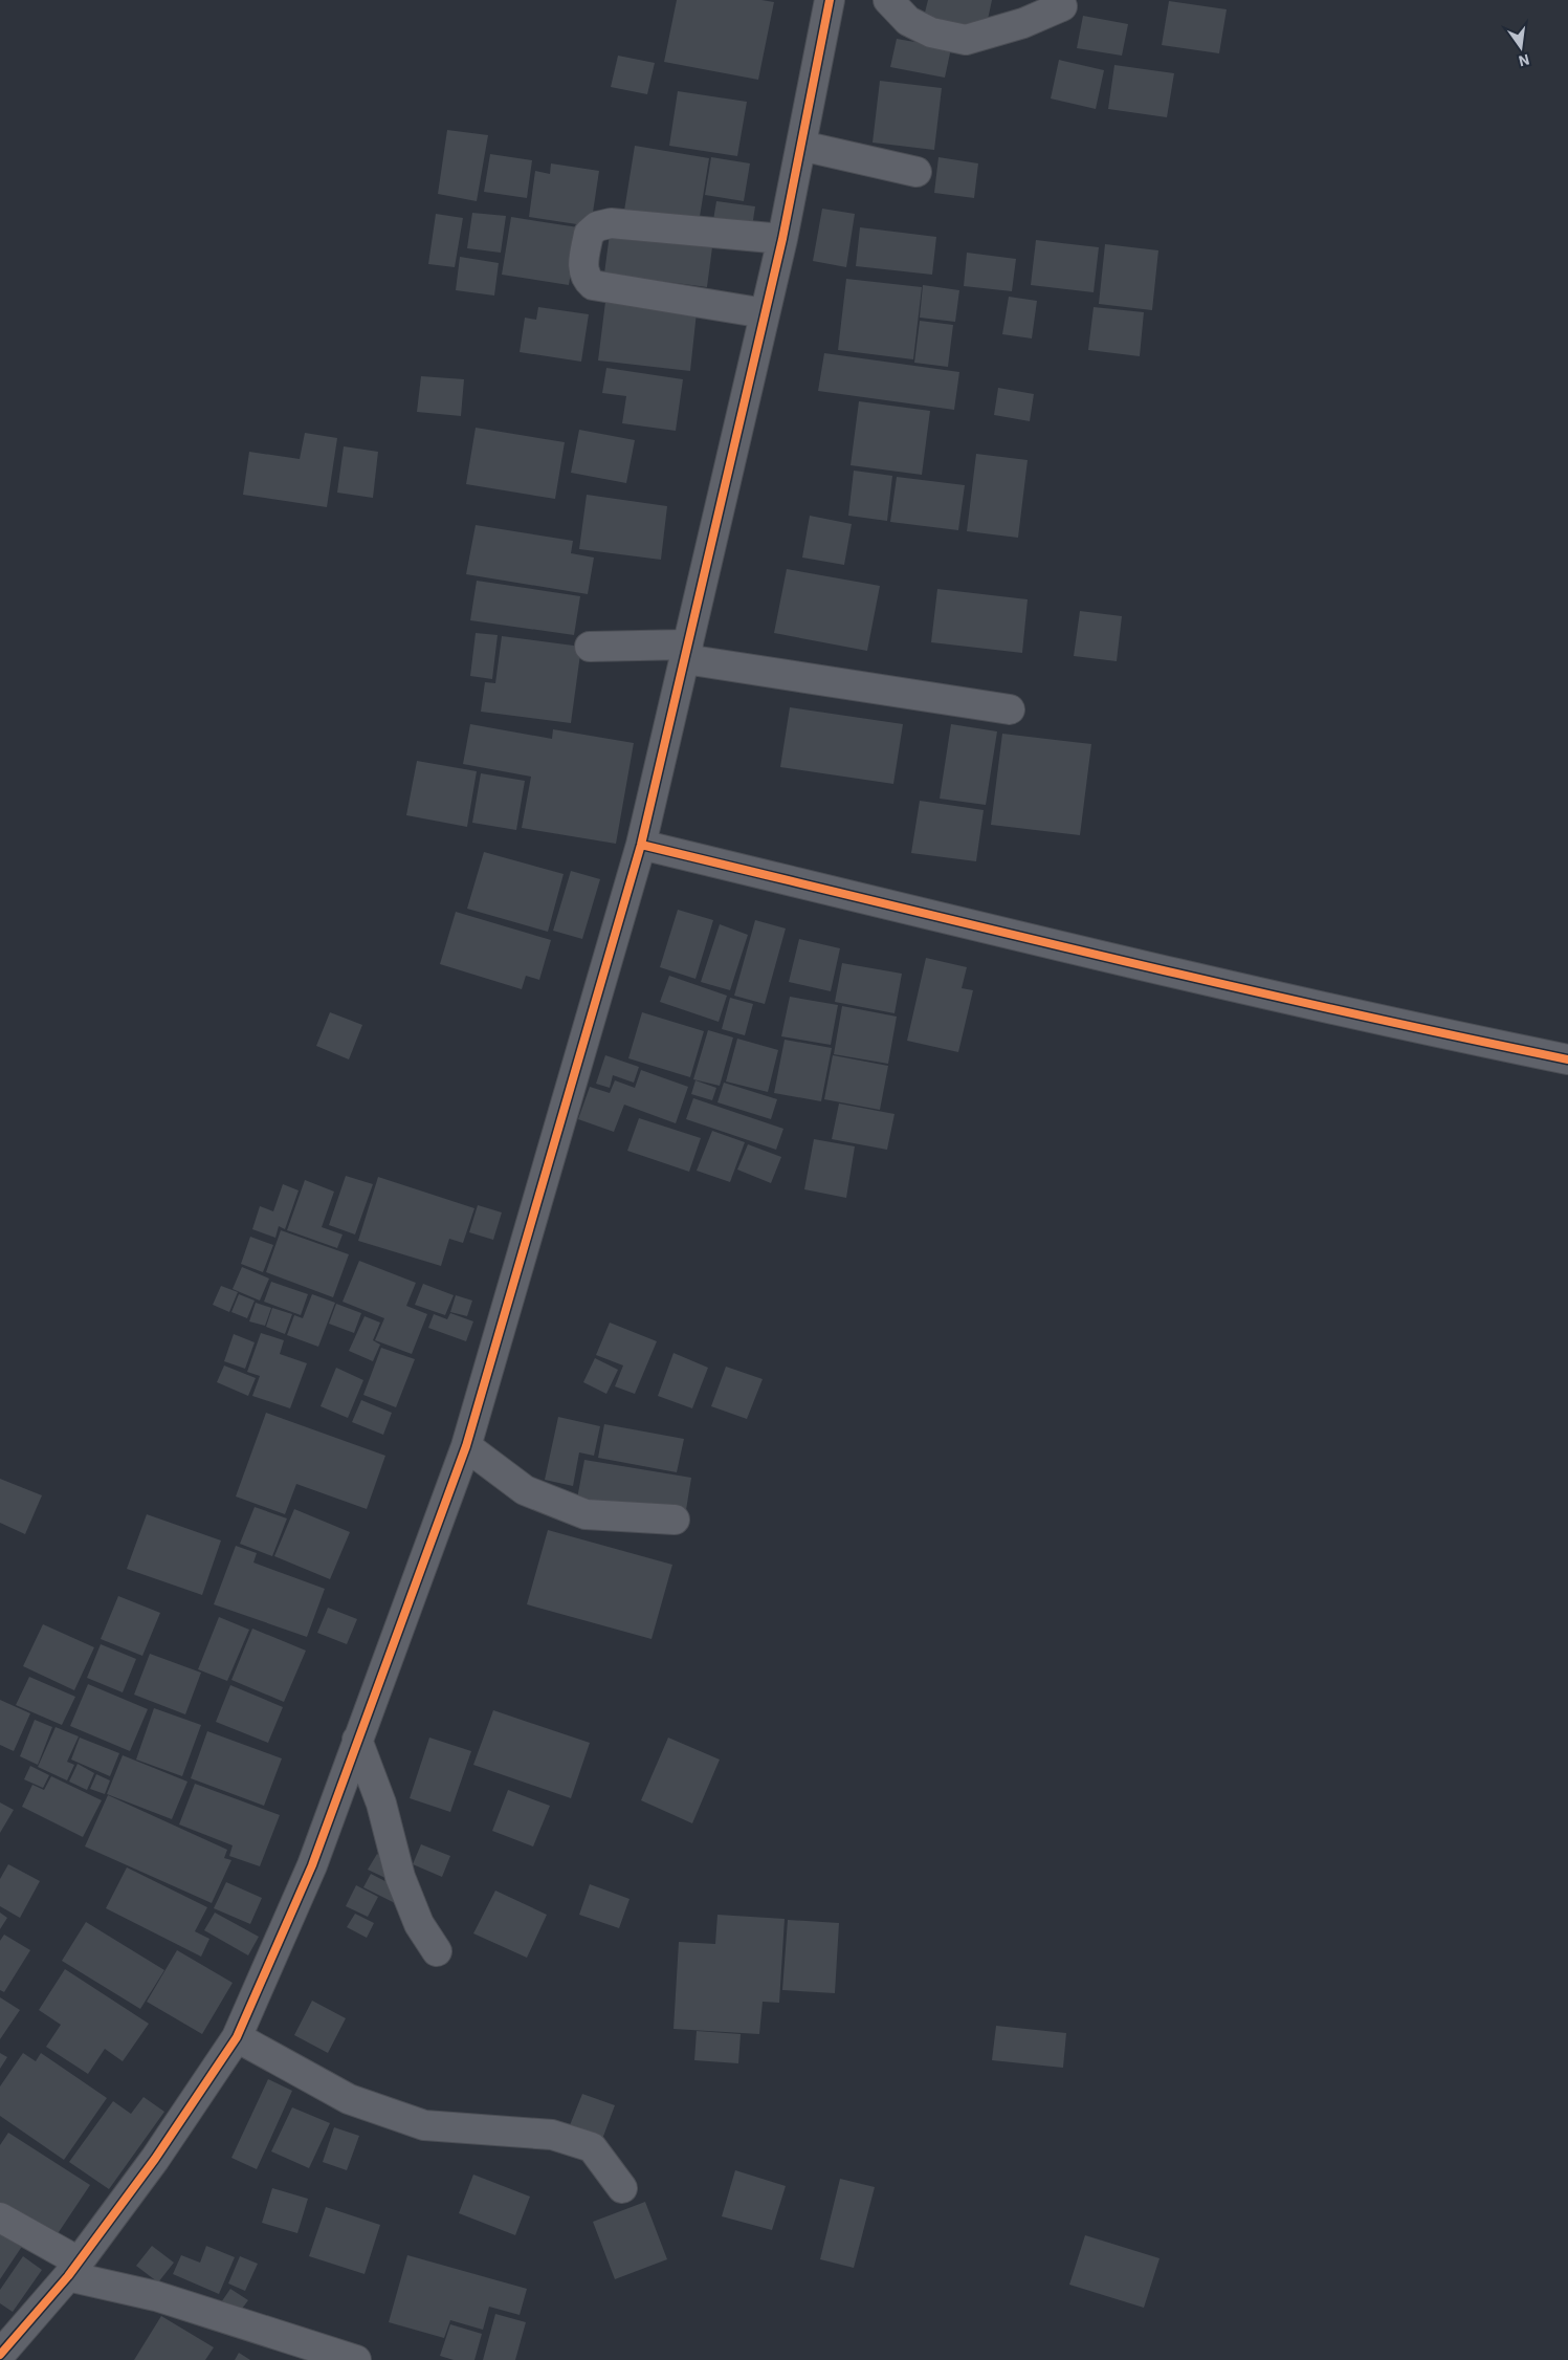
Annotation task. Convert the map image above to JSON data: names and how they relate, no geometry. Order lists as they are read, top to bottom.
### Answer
{
  "north": "bottom"
}
